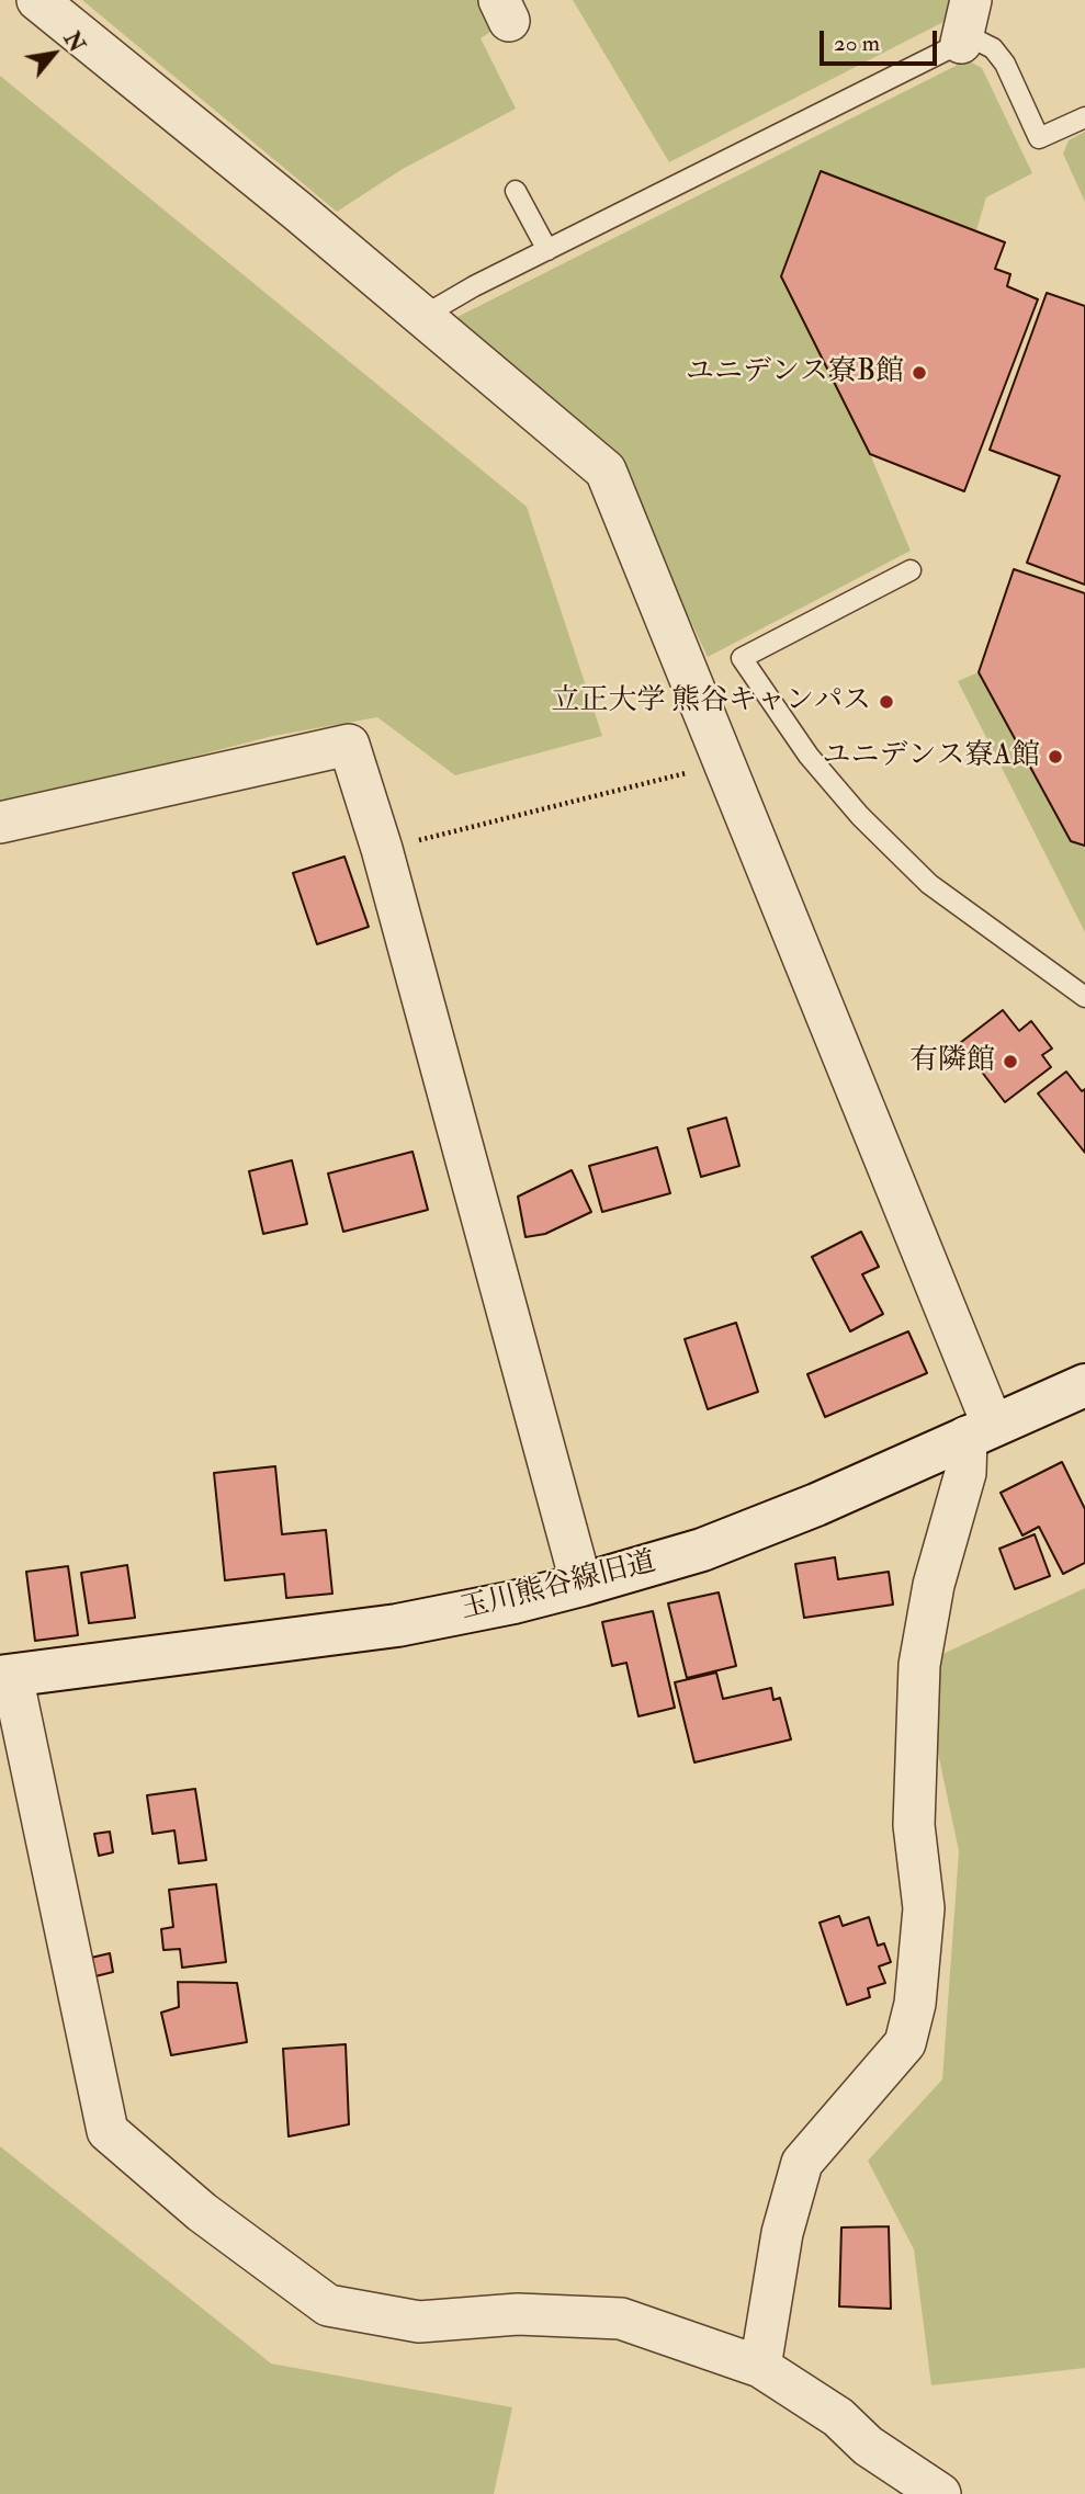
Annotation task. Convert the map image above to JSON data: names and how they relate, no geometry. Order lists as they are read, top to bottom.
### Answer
{
  "streets": {
    "street": ["玉川熊谷線旧道"]
  },
  "places": [
    "ユニデンス寮B館",
    "立正大学 熊谷キャンパス",
    "ユニデンス寮A館",
    "有隣館"
  ],
  "scale_bar": "20 m",
  "north": "top right"
}
